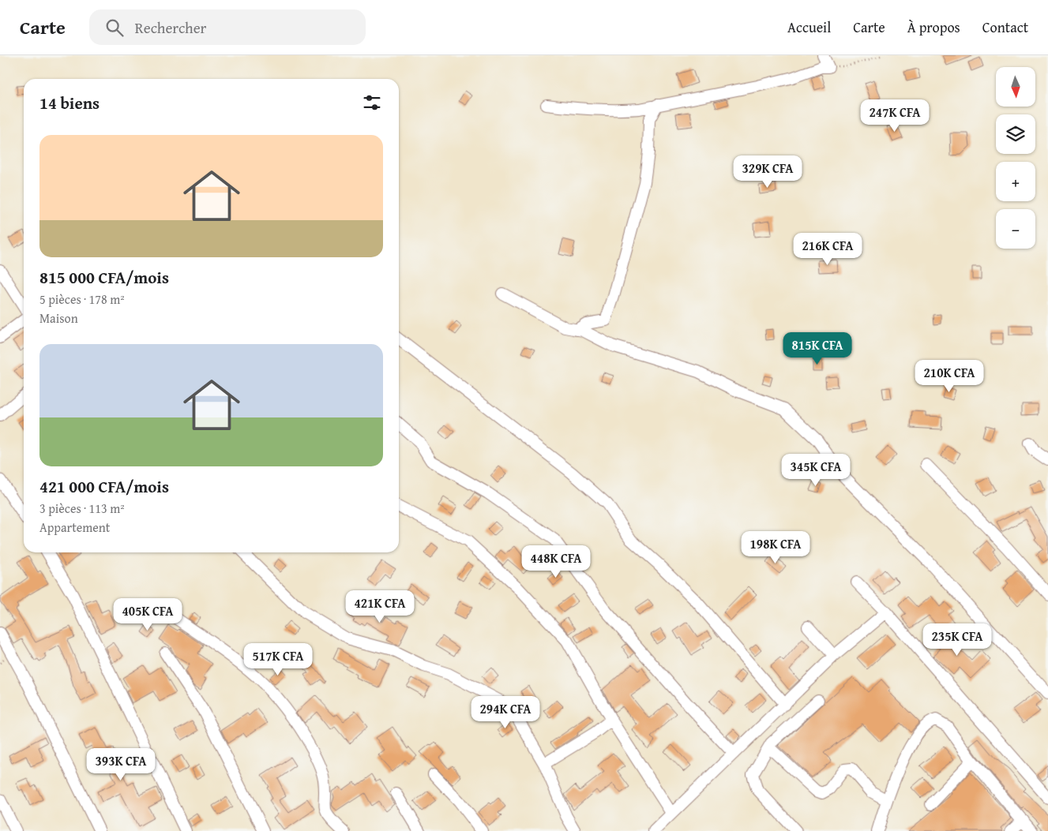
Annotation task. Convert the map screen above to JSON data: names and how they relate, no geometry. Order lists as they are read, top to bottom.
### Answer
{
  "north": "bottom",
  "page": {
    "header": "Carte",
    "search": "Rechercher",
    "nav": [
      "Accueil",
      "Carte",
      "À propos",
      "Contact"
    ],
    "map_buttons": ["+", "−"],
    "heading": "14 biens",
    "price": [
      "247K CFA",
      "329K CFA",
      "216K CFA",
      "815K CFA",
      "210K CFA",
      "345K CFA",
      "198K CFA",
      "448K CFA",
      "421K CFA",
      "405K CFA",
      "235K CFA",
      "517K CFA",
      "294K CFA",
      "393K CFA"
    ],
    "list": [
      {
        "name": "815 000 CFA/mois",
        "note": "5 pièces · 178 m² · Maison"
      },
      {
        "name": "421 000 CFA/mois",
        "note": "3 pièces · 113 m² · Appartement"
      }
    ]
  }
}
